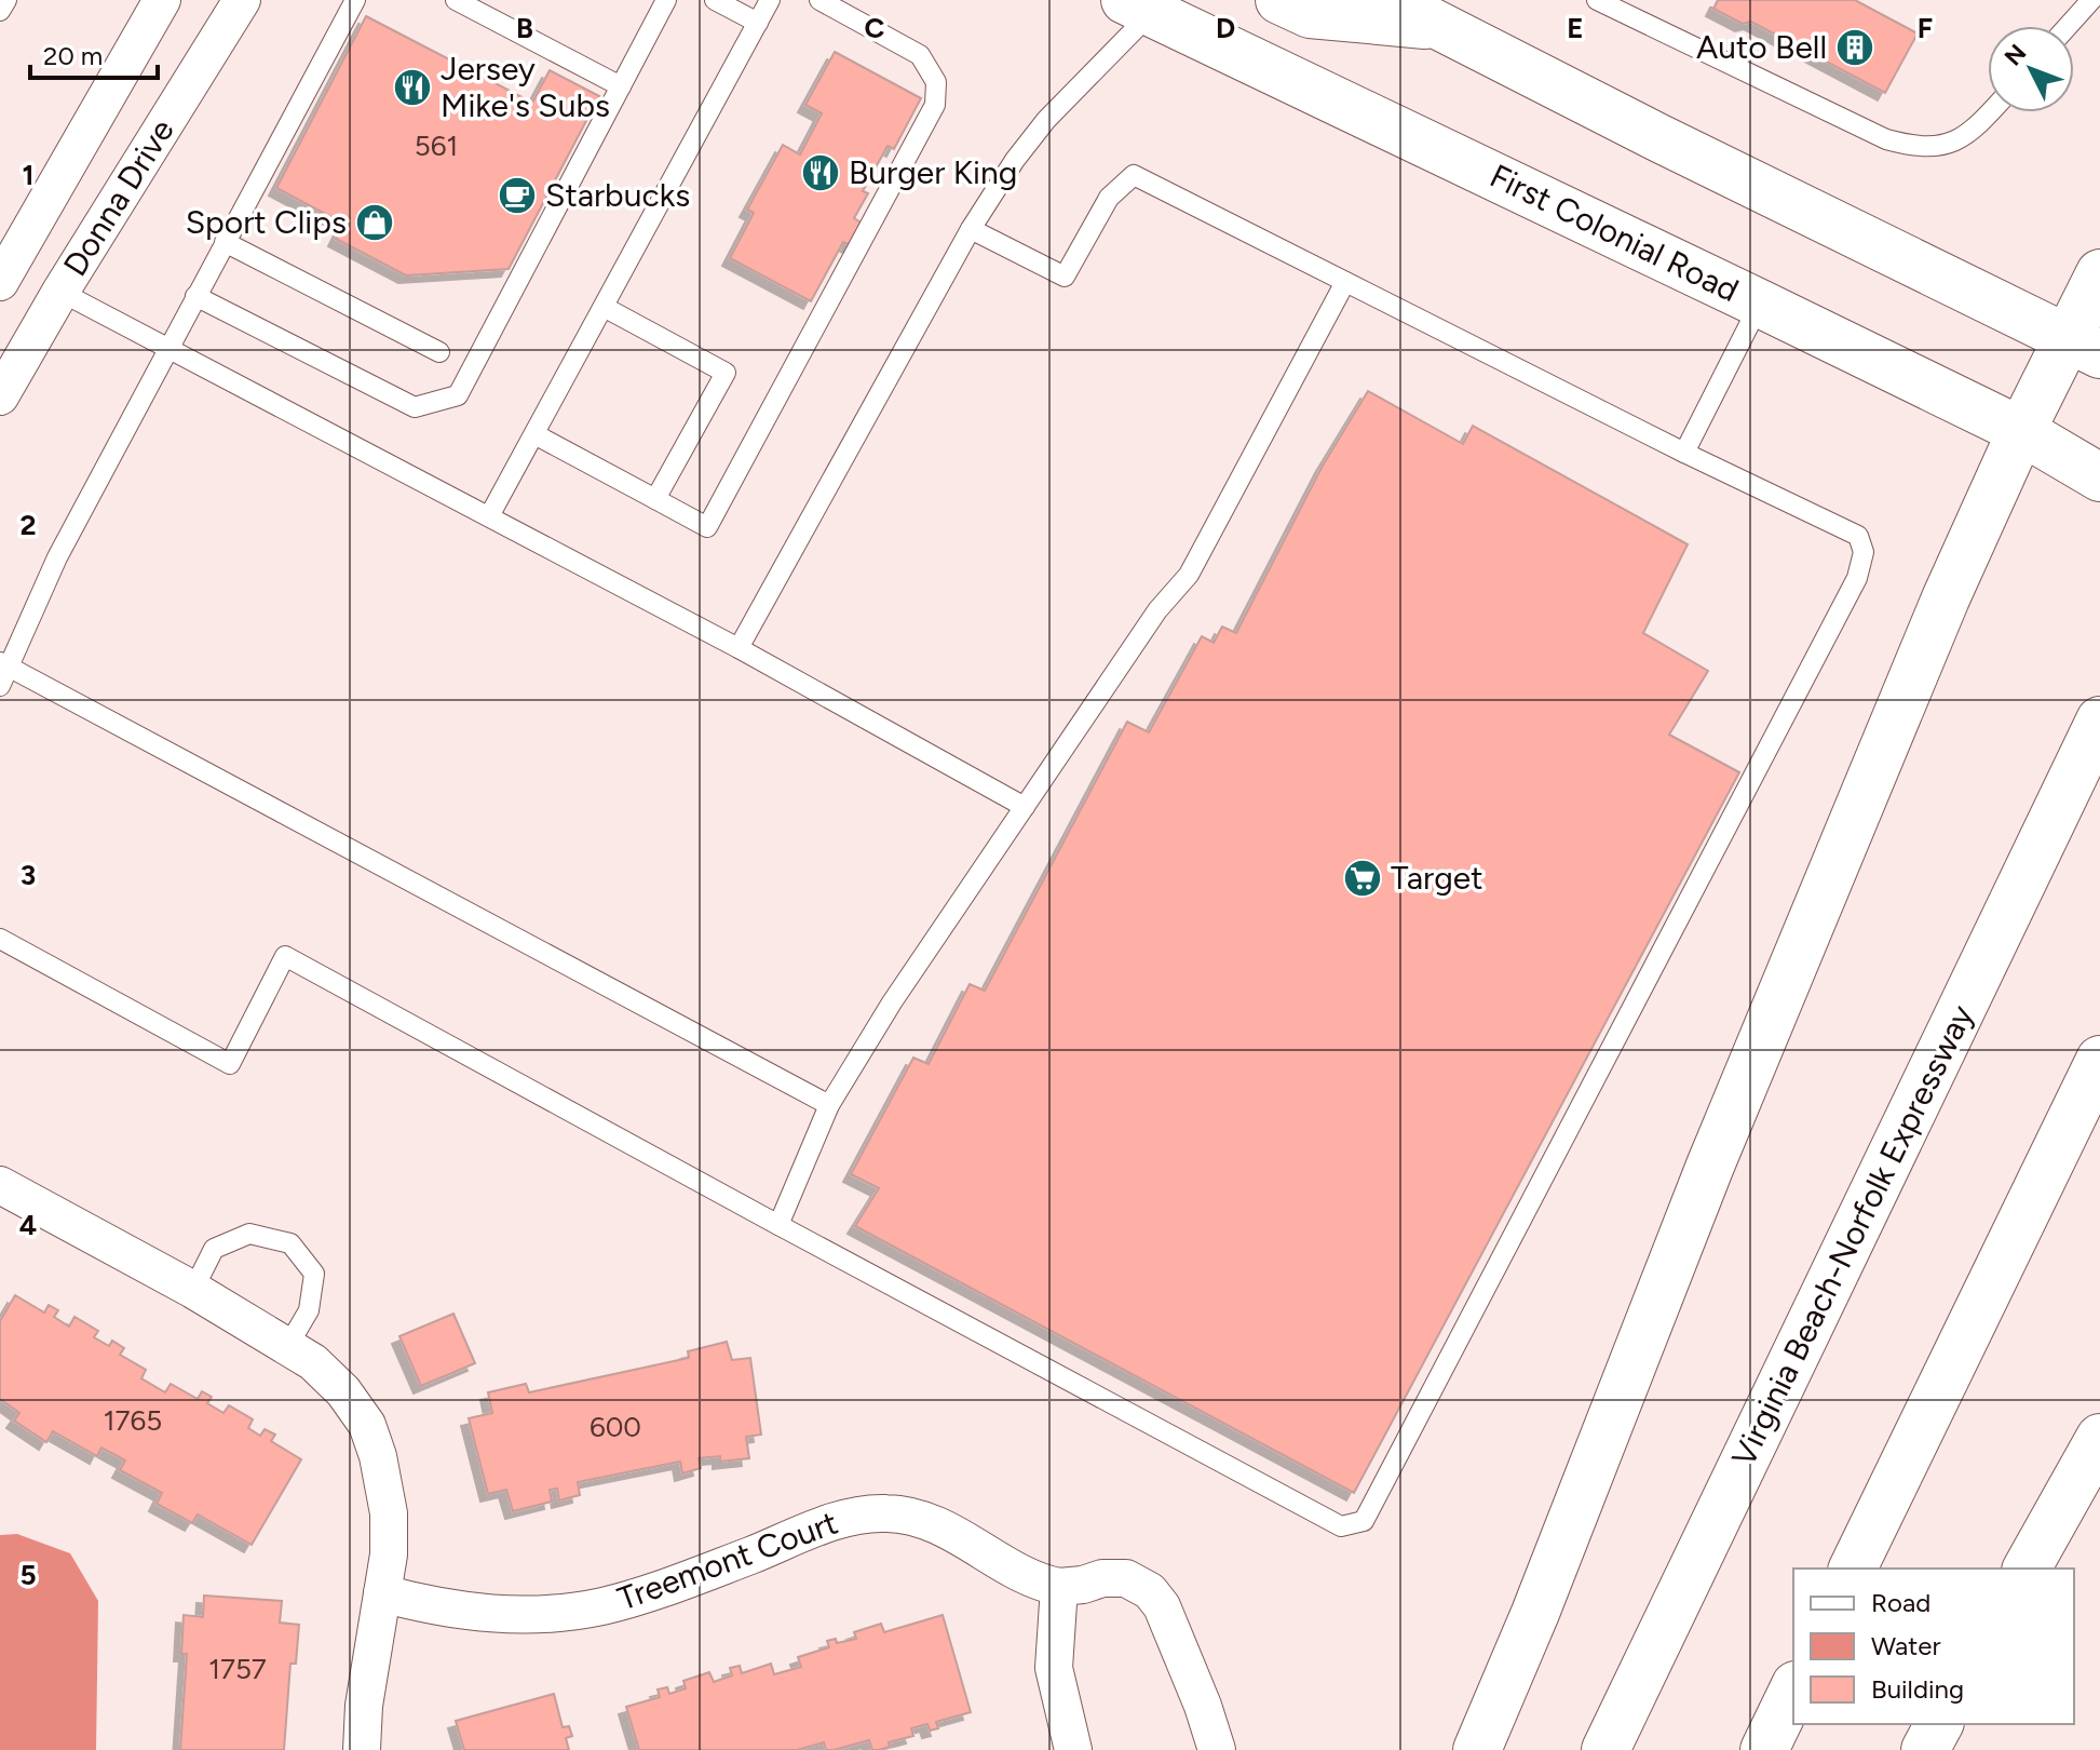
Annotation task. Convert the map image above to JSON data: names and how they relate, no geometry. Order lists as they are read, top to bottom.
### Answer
{
  "streets": {
    "main road": ["First Colonial Road", "Virginia Beach-Norfolk Expressway"],
    "street": ["Donna Drive", "Treemont Court"]
  },
  "places": {
    "building": ["Auto Bell"],
    "restaurant": ["Jersey Mike's Subs", "Burger King"],
    "cafe": ["Starbucks"],
    "shop": ["Sport Clips"],
    "supermarket": ["Target"]
  },
  "house_numbers": [
    "561",
    "1765",
    "600",
    "1757"
  ],
  "legend": ["Road", "Water", "Building"],
  "scale_bar": "20 m",
  "north": "top left",
  "grid": {
    "columns": [
      "B",
      "C",
      "D",
      "E",
      "F"
    ],
    "rows": [
      "1",
      "2",
      "3",
      "4",
      "5"
    ]
  }
}
